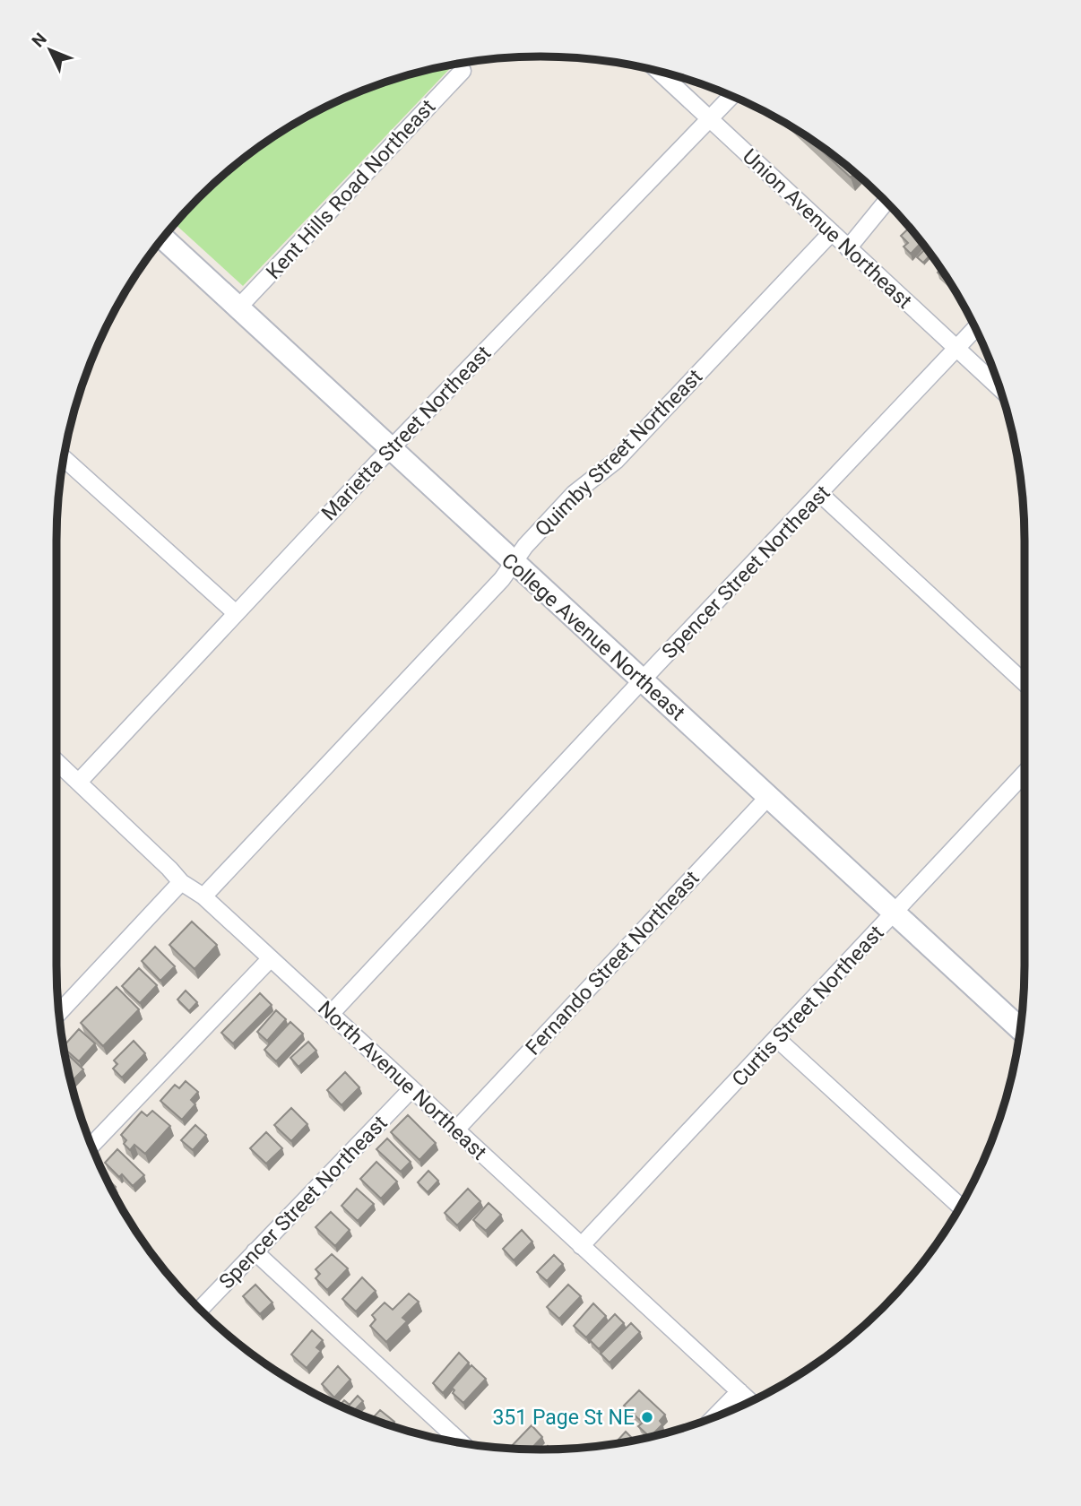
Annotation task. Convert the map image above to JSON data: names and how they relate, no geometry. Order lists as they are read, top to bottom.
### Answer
{
  "streets": {
    "street": [
      "Kent Hills Road Northeast",
      "Union Avenue Northeast",
      "Marietta Street Northeast",
      "Quimby Street Northeast",
      "Spencer Street Northeast",
      "College Avenue Northeast",
      "Fernando Street Northeast",
      "Curtis Street Northeast",
      "North Avenue Northeast"
    ]
  },
  "crossings": [
    ["Kent Hills Road Northeast", "College Avenue Northeast"],
    ["Union Avenue Northeast", "Marietta Street Northeast"],
    ["Union Avenue Northeast", "Quimby Street Northeast"],
    ["Union Avenue Northeast", "Spencer Street Northeast"],
    ["Marietta Street Northeast", "College Avenue Northeast"],
    ["Marietta Street Northeast", "North Avenue Northeast"],
    ["Quimby Street Northeast", "College Avenue Northeast"],
    ["Quimby Street Northeast", "North Avenue Northeast"],
    ["Spencer Street Northeast", "College Avenue Northeast"],
    ["Spencer Street Northeast", "North Avenue Northeast"],
    ["College Avenue Northeast", "Fernando Street Northeast"],
    ["College Avenue Northeast", "Curtis Street Northeast"],
    ["Fernando Street Northeast", "North Avenue Northeast"],
    ["Curtis Street Northeast", "North Avenue Northeast"]
  ],
  "places": ["351 Page St NE"],
  "north": "top left"
}
